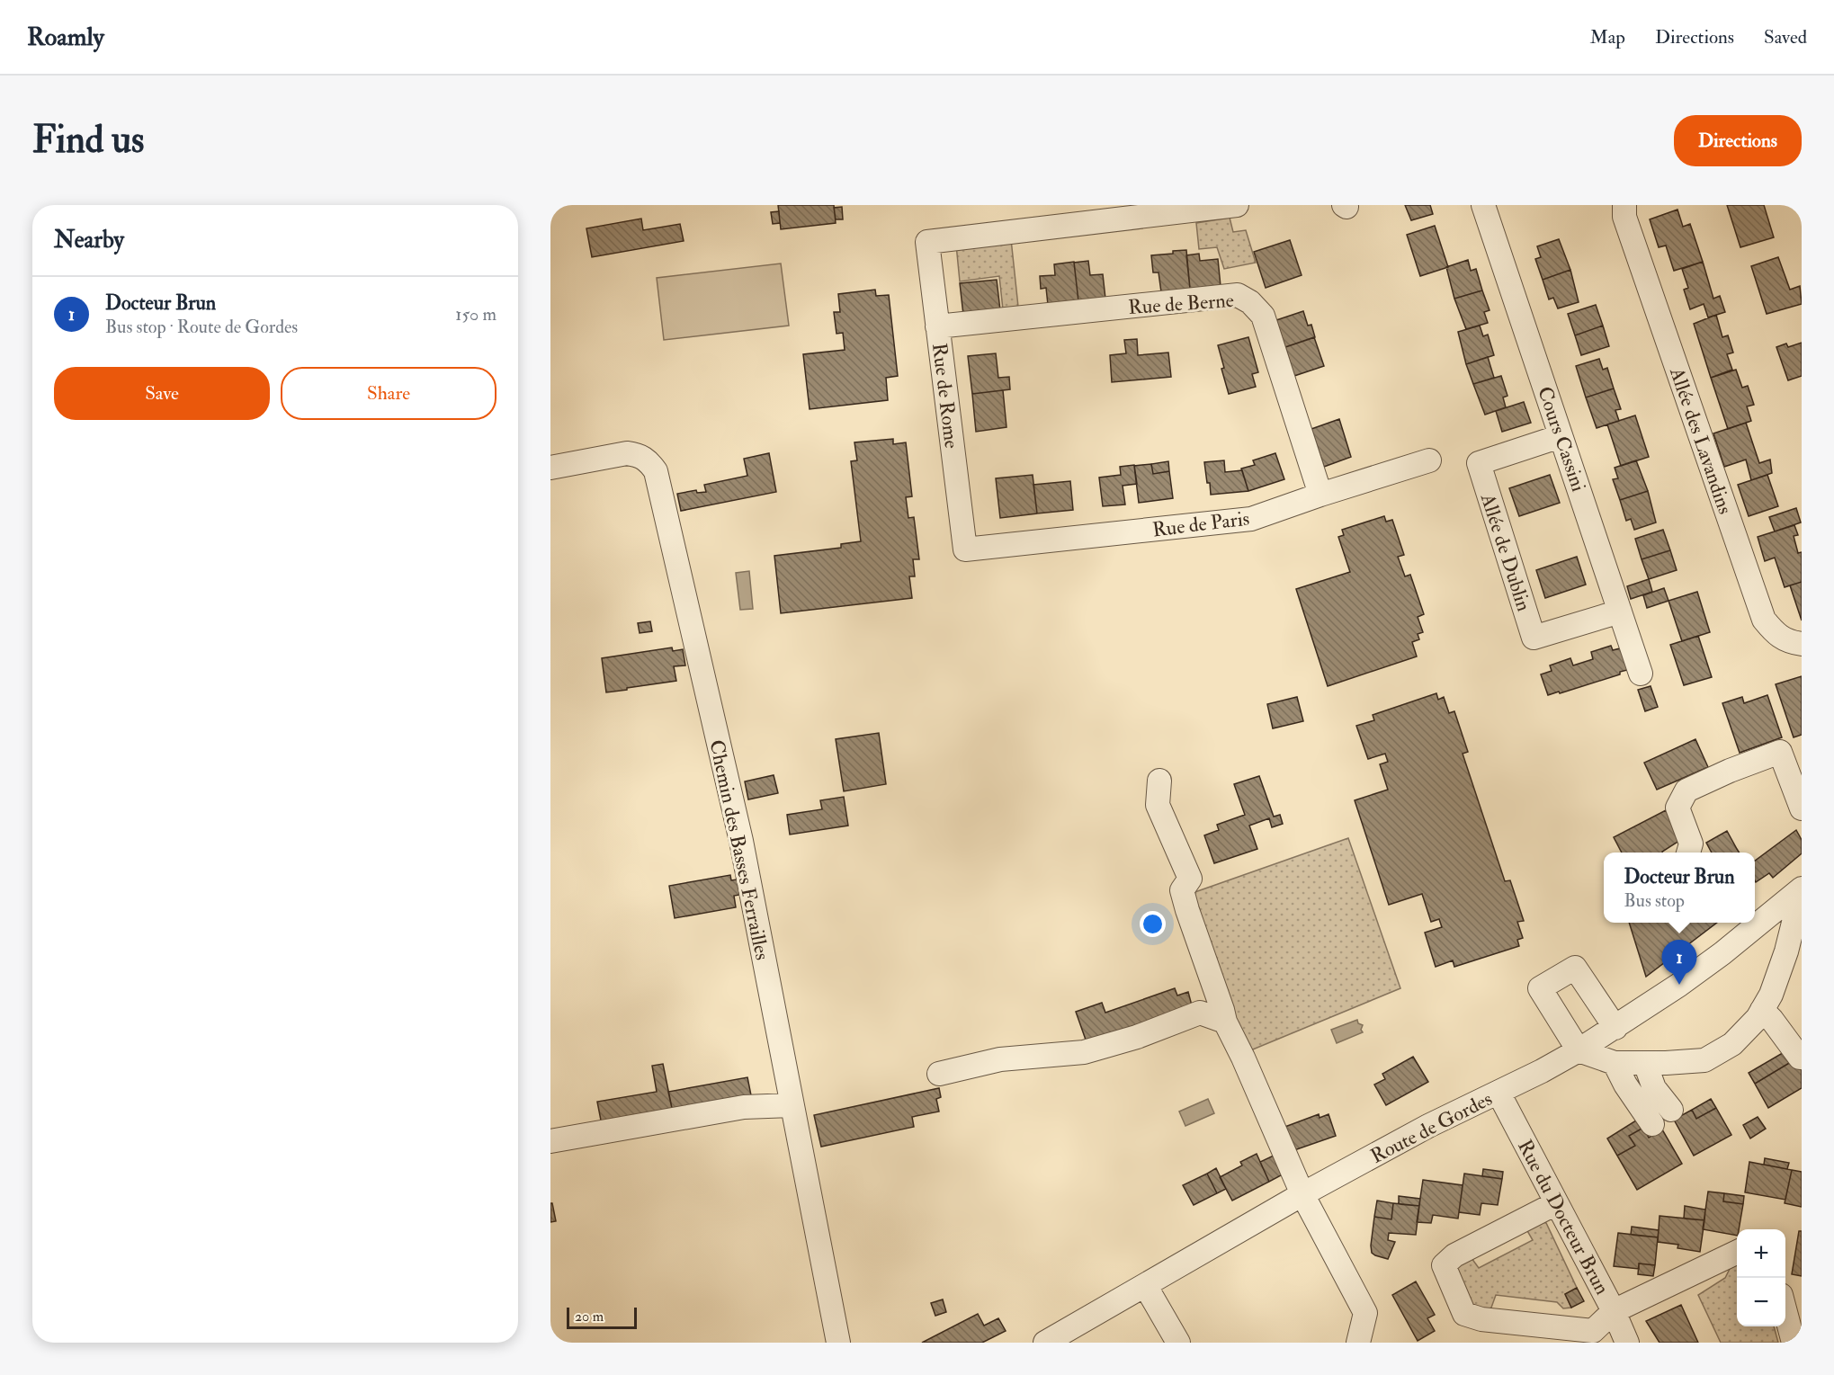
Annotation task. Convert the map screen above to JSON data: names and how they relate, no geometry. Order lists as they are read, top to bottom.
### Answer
{
  "streets": {
    "street": [
      "Rue de Berne",
      "Rue de Rome",
      "Cours Cassini",
      "Allée des Lavandins",
      "Rue de Paris",
      "Allée de Dublin",
      "Chemin des Basses Ferrailles",
      "Route de Gordes",
      "Rue du Docteur Brun"
    ]
  },
  "crossings": [
    ["Rue de Berne", "Rue de Rome"],
    ["Rue de Berne", "Rue de Paris"],
    ["Rue de Rome", "Rue de Paris"],
    ["Cours Cassini", "Allée de Dublin"],
    ["Route de Gordes", "Rue du Docteur Brun"]
  ],
  "scale_bar": "20 m",
  "page": {
    "header": "Roamly",
    "nav": ["Map", "Directions", "Saved"],
    "buttons": [
      "Directions",
      ["Save", "Share"]
    ],
    "title": "Find us",
    "heading": "Nearby",
    "list": [
      {
        "mark": "1",
        "name": "Docteur Brun",
        "note": "Bus stop · Route de Gordes",
        "value": "150 m"
      }
    ],
    "popup": ["Docteur Brun", "Bus stop"],
    "pins": "1",
    "map_buttons": ["+", "−"],
    "scale": "20 m"
  }
}
